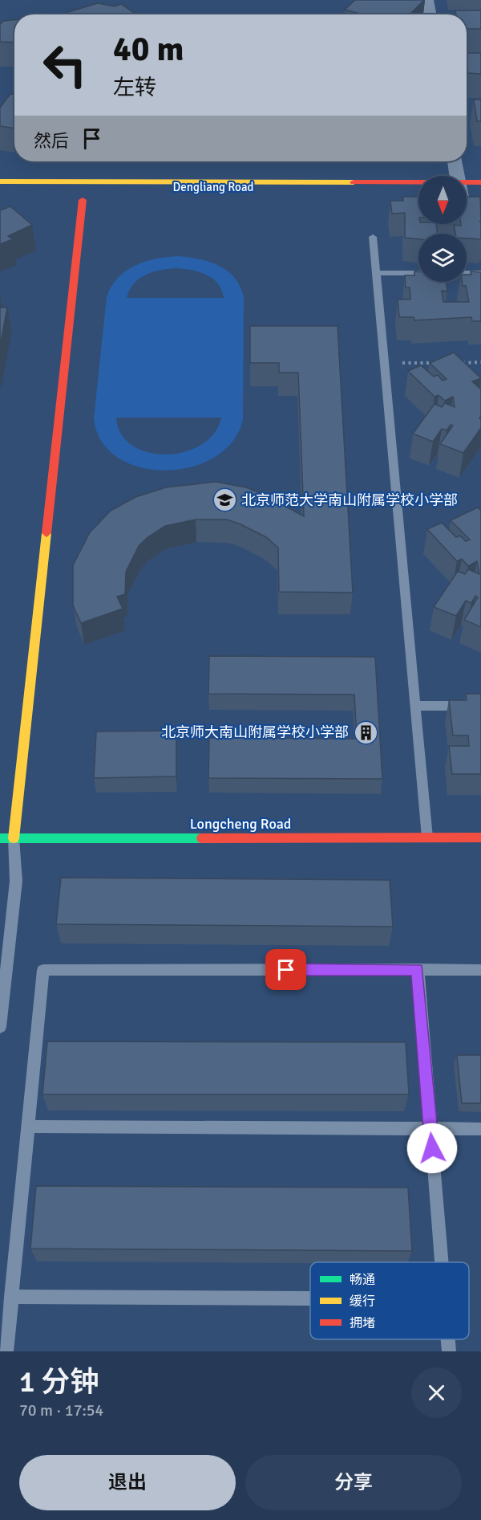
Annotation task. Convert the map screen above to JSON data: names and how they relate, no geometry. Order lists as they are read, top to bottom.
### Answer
{
  "streets": {
    "street": ["Longcheng Road"]
  },
  "places": {
    "school or university": ["北京师范大学南山附属学校小学部"],
    "building": ["北京师大南山附属学校小学部"]
  },
  "legend": ["畅通", "缓行", "拥堵"],
  "north": "bottom",
  "page": {
    "turn": ["40 m", "左转"],
    "then": "然后",
    "heading": ["1 分钟", "70 m · 17:54"],
    "buttons": ["退出", "分享"]
  }
}
